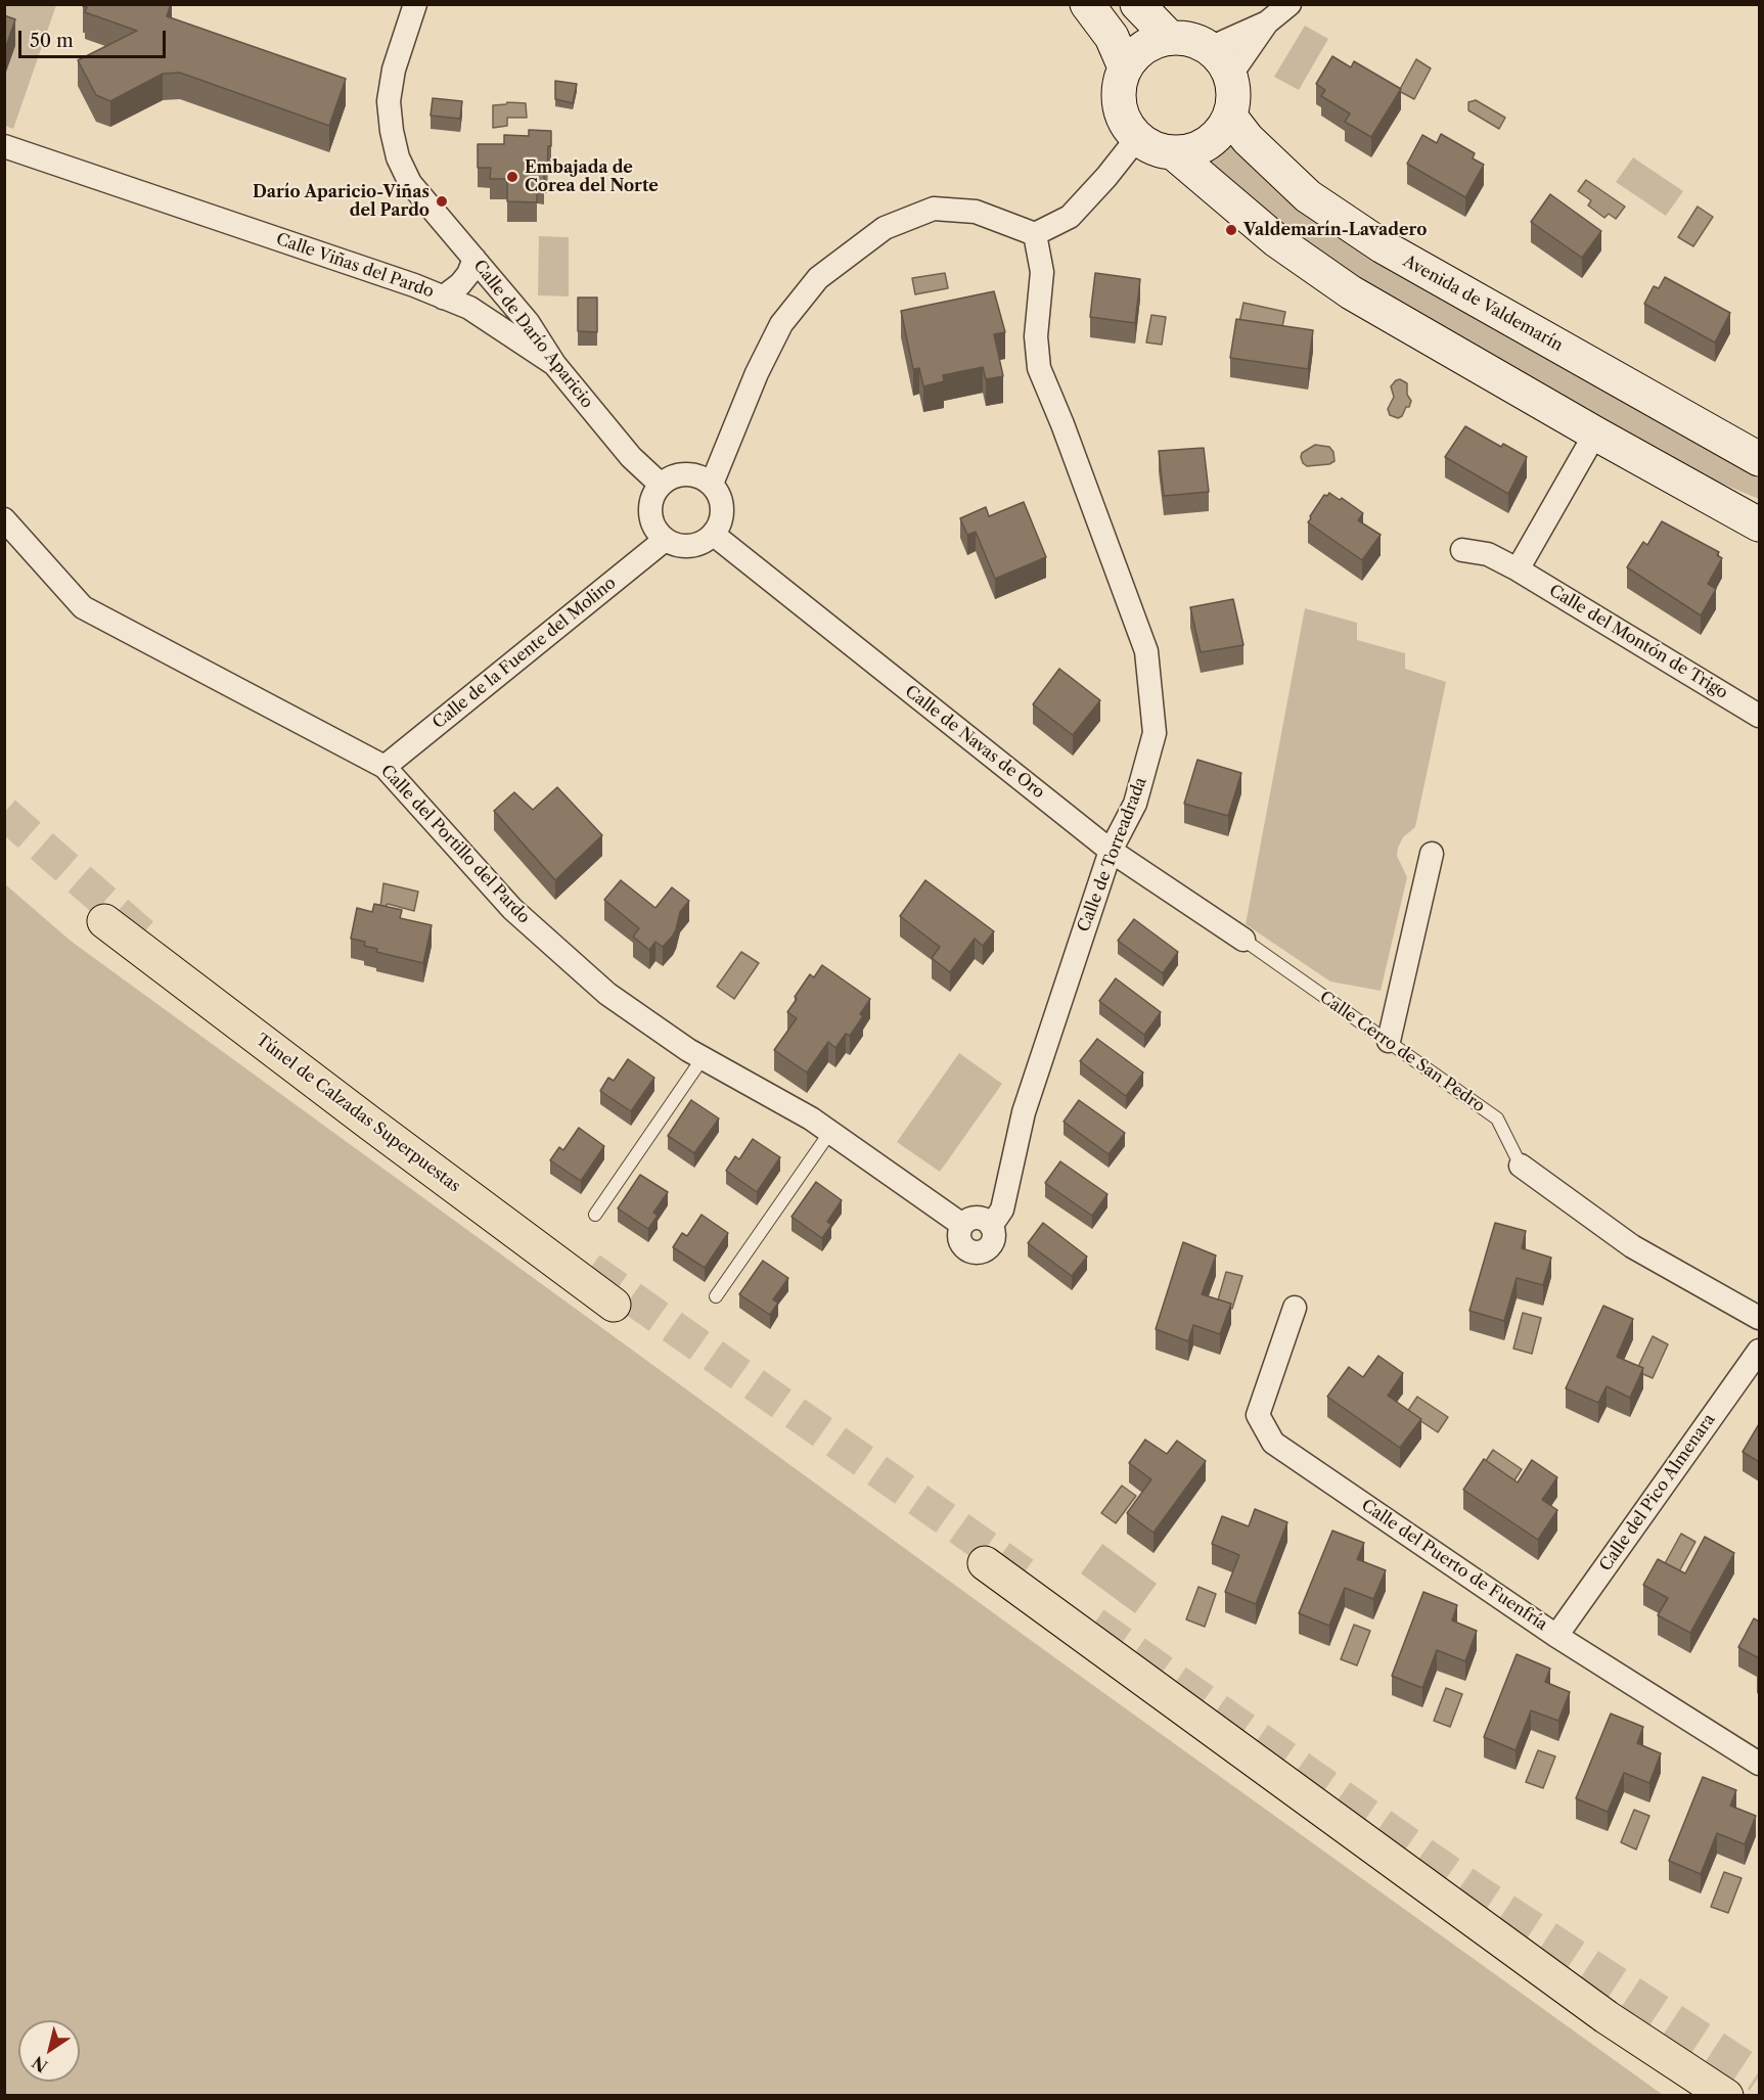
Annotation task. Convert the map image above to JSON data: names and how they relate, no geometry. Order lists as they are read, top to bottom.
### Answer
{
  "streets": {
    "highway": ["Túnel de Calzadas Superpuestas"],
    "street": [
      "Calle Viñas del Pardo",
      "Avenida de Valdemarín",
      "Calle de Darío Aparicio",
      "Calle del Montón de Trigo",
      "Calle de la Fuente del Molino",
      "Calle de Navas de Oro",
      "Calle del Portillo del Pardo",
      "Calle de Torreadrada",
      "Calle Cerro de San Pedro",
      "Calle del Pico Almenara",
      "Calle del Puerto de Fuenfría"
    ]
  },
  "crossings": [
    ["Calle Viñas del Pardo", "Calle de Darío Aparicio"],
    ["Calle de Darío Aparicio", "Calle de la Fuente del Molino"],
    ["Calle de Darío Aparicio", "Calle de Navas de Oro"],
    ["Calle de la Fuente del Molino", "Calle de Navas de Oro"],
    ["Calle de la Fuente del Molino", "Calle del Portillo del Pardo"],
    ["Calle de Navas de Oro", "Calle de Torreadrada"],
    ["Calle de Navas de Oro", "Calle Cerro de San Pedro"],
    ["Calle del Portillo del Pardo", "Calle de Torreadrada"],
    ["Calle del Pico Almenara", "Calle del Puerto de Fuenfría"]
  ],
  "places": ["Embajada de Corea del Norte", "Darío Aparicio-Viñas del Pardo", "Valdemarín-Lavadero"],
  "scale_bar": "50 m",
  "north": "bottom left"
}
